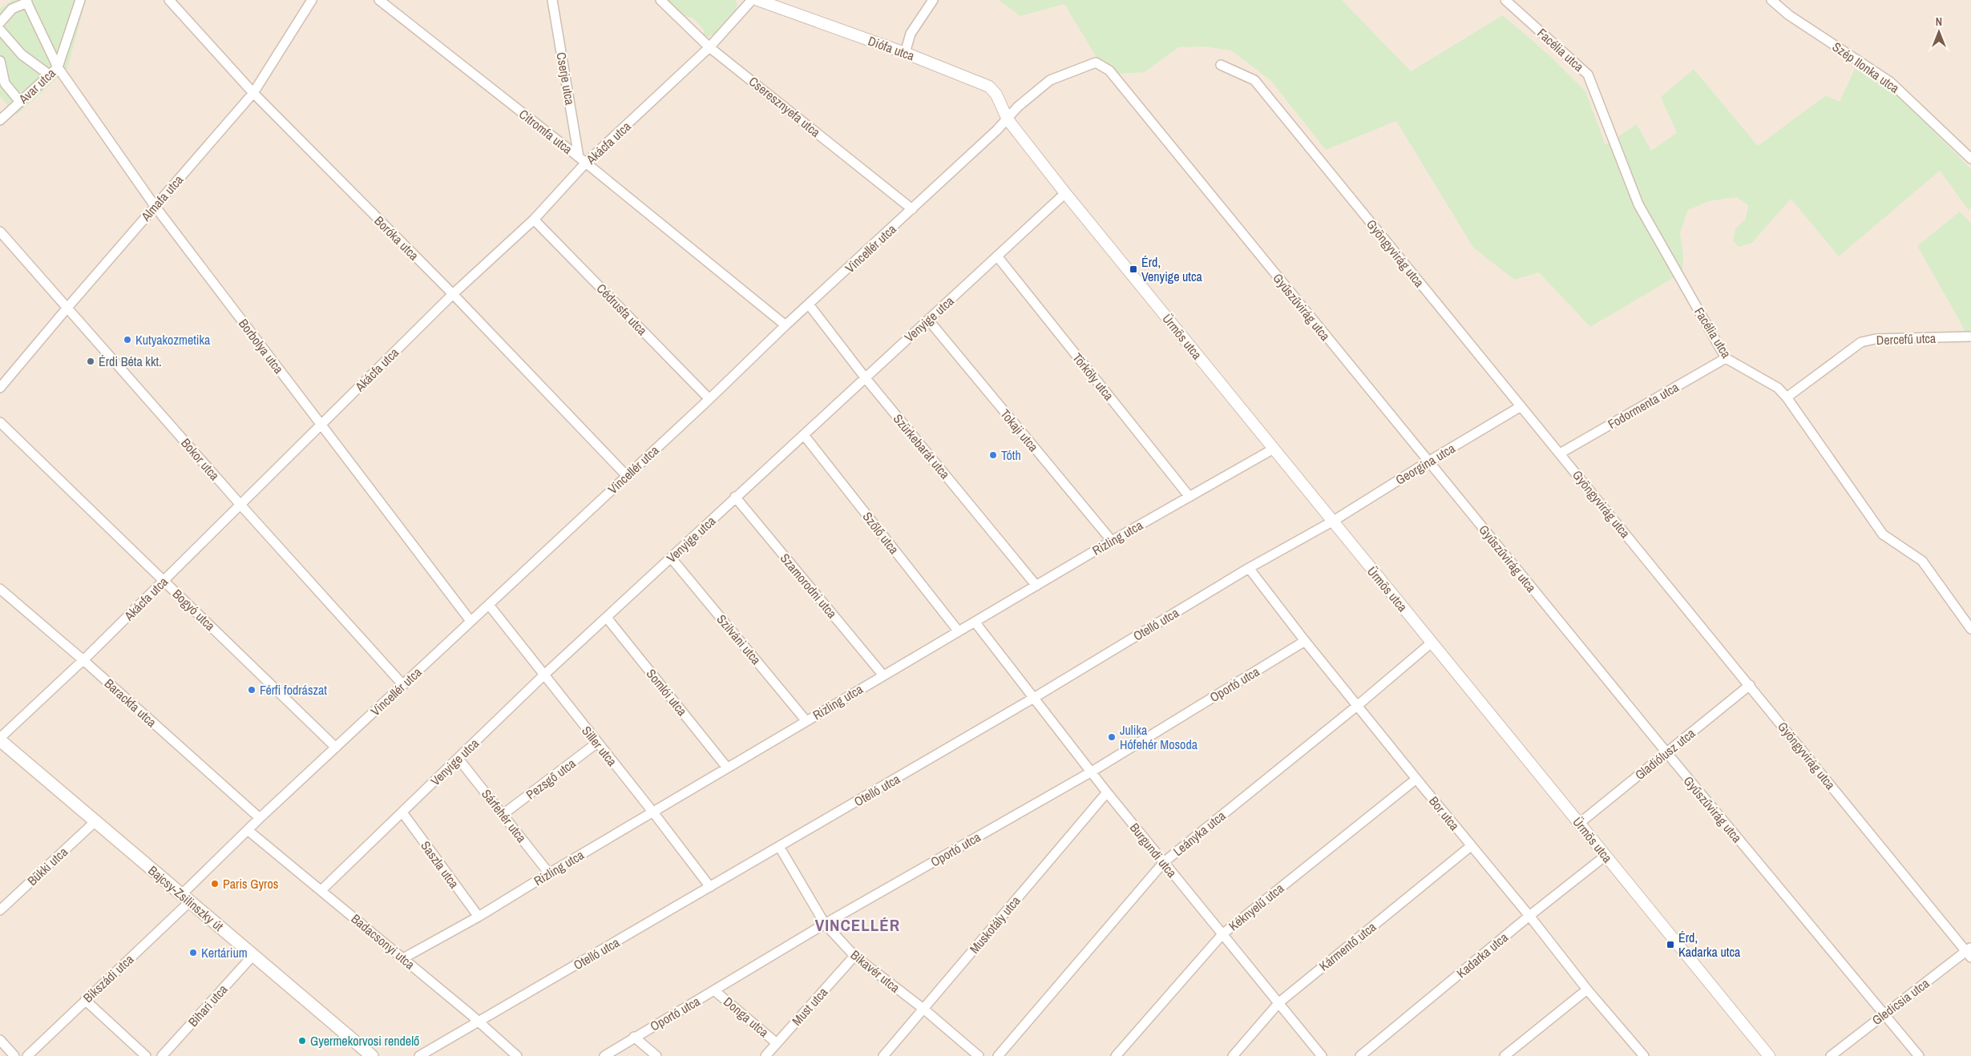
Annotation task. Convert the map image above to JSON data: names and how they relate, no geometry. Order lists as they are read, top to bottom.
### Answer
{
  "streets": {
    "main road": ["Bajcsy-Zsilinszky út"],
    "street": [
      "Diófa utca",
      "Facélia utca",
      "Szép Ilonka utca",
      "Cserje utca",
      "Avar utca",
      "Cseresznyefa utca",
      "Citromfa utca",
      "Akácfa utca",
      "Almafa utca",
      "Boróka utca",
      "Vincellér utca",
      "Gyöngyvirág utca",
      "Gyűszűvirág utca",
      "Cédrusfa utca",
      "Venyige utca",
      "Ürmös utca",
      "Dercefű utca",
      "Borbolya utca",
      "Törköly utca",
      "Fodormenta utca",
      "Tokaji utca",
      "Szürkebarát utca",
      "Bokor utca",
      "Georgina utca",
      "Szőlő utca",
      "Rizling utca",
      "Szamorodni utca",
      "Bogyó utca",
      "Otelló utca",
      "Szilváni utca",
      "Oportó utca",
      "Somlói utca",
      "Barackfa utca",
      "Siller utca",
      "Gladiólusz utca",
      "Pezsgő utca",
      "Bor utca",
      "Sárfehér utca",
      "Leányka utca",
      "Burgundi utca",
      "Saszla utca",
      "Bükki utca",
      "Kéknyelű utca",
      "Muskotály utca",
      "Badacsonyi utca",
      "Kármentő utca",
      "Kadarka utca",
      "Bikavér utca",
      "Bikszádi utca",
      "Gledicsia utca",
      "Bihari utca",
      "Must utca",
      "Donga utca"
    ]
  },
  "crossings": [
    ["Diófa utca", "Vincellér utca"],
    ["Diófa utca", "Ürmös utca"],
    ["Facélia utca", "Dercefű utca"],
    ["Facélia utca", "Fodormenta utca"],
    ["Cserje utca", "Citromfa utca"],
    ["Cserje utca", "Akácfa utca"],
    ["Avar utca", "Borbolya utca"],
    ["Cseresznyefa utca", "Akácfa utca"],
    ["Cseresznyefa utca", "Vincellér utca"],
    ["Citromfa utca", "Akácfa utca"],
    ["Citromfa utca", "Vincellér utca"],
    ["Akácfa utca", "Boróka utca"],
    ["Akácfa utca", "Cédrusfa utca"],
    ["Akácfa utca", "Borbolya utca"],
    ["Akácfa utca", "Bokor utca"],
    ["Akácfa utca", "Bogyó utca"],
    ["Akácfa utca", "Barackfa utca"],
    ["Akácfa utca", "Bajcsy-Zsilinszky út"],
    ["Almafa utca", "Boróka utca"],
    ["Almafa utca", "Borbolya utca"],
    ["Almafa utca", "Bokor utca"],
    ["Boróka utca", "Vincellér utca"],
    ["Vincellér utca", "Gyűszűvirág utca"],
    ["Vincellér utca", "Cédrusfa utca"],
    ["Vincellér utca", "Ürmös utca"],
    ["Vincellér utca", "Borbolya utca"],
    ["Vincellér utca", "Szürkebarát utca"],
    ["Vincellér utca", "Bokor utca"],
    ["Vincellér utca", "Bogyó utca"],
    ["Vincellér utca", "Barackfa utca"],
    ["Vincellér utca", "Siller utca"],
    ["Vincellér utca", "Bajcsy-Zsilinszky út"],
    ["Vincellér utca", "Badacsonyi utca"],
    ["Vincellér utca", "Bikszádi utca"],
    ["Gyöngyvirág utca", "Fodormenta utca"],
    ["Gyöngyvirág utca", "Georgina utca"],
    ["Gyöngyvirág utca", "Gladiólusz utca"],
    ["Gyöngyvirág utca", "Gledicsia utca"],
    ["Gyűszűvirág utca", "Georgina utca"],
    ["Gyűszűvirág utca", "Gladiólusz utca"],
    ["Gyűszűvirág utca", "Gledicsia utca"],
    ["Venyige utca", "Ürmös utca"],
    ["Venyige utca", "Törköly utca"],
    ["Venyige utca", "Tokaji utca"],
    ["Venyige utca", "Szürkebarát utca"],
    ["Venyige utca", "Szőlő utca"],
    ["Venyige utca", "Szamorodni utca"],
    ["Venyige utca", "Szilváni utca"],
    ["Venyige utca", "Somlói utca"],
    ["Venyige utca", "Siller utca"],
    ["Venyige utca", "Sárfehér utca"],
    ["Venyige utca", "Saszla utca"],
    ["Venyige utca", "Badacsonyi utca"],
    ["Ürmös utca", "Georgina utca"],
    ["Ürmös utca", "Rizling utca"],
    ["Ürmös utca", "Otelló utca"],
    ["Ürmös utca", "Gladiólusz utca"],
    ["Ürmös utca", "Leányka utca"],
    ["Ürmös utca", "Kadarka utca"],
    ["Törköly utca", "Rizling utca"],
    ["Tokaji utca", "Rizling utca"],
    ["Szürkebarát utca", "Rizling utca"],
    ["Georgina utca", "Otelló utca"],
    ["Szőlő utca", "Rizling utca"],
    ["Rizling utca", "Szamorodni utca"],
    ["Rizling utca", "Szilváni utca"],
    ["Rizling utca", "Somlói utca"],
    ["Rizling utca", "Siller utca"],
    ["Rizling utca", "Sárfehér utca"],
    ["Rizling utca", "Burgundi utca"],
    ["Rizling utca", "Saszla utca"],
    ["Rizling utca", "Badacsonyi utca"],
    ["Otelló utca", "Siller utca"],
    ["Otelló utca", "Bor utca"],
    ["Otelló utca", "Burgundi utca"],
    ["Otelló utca", "Badacsonyi utca"],
    ["Otelló utca", "Bikavér utca"],
    ["Oportó utca", "Bor utca"],
    ["Oportó utca", "Burgundi utca"],
    ["Oportó utca", "Bikavér utca"],
    ["Oportó utca", "Donga utca"],
    ["Siller utca", "Pezsgő utca"],
    ["Pezsgő utca", "Sárfehér utca"],
    ["Bor utca", "Leányka utca"],
    ["Bor utca", "Kéknyelű utca"],
    ["Bor utca", "Kármentő utca"],
    ["Bor utca", "Kadarka utca"],
    ["Leányka utca", "Burgundi utca"],
    ["Burgundi utca", "Kéknyelű utca"],
    ["Burgundi utca", "Muskotály utca"],
    ["Burgundi utca", "Kármentő utca"],
    ["Bükki utca", "Bajcsy-Zsilinszky út"],
    ["Bajcsy-Zsilinszky út", "Bikszádi utca"],
    ["Bajcsy-Zsilinszky út", "Bihari utca"],
    ["Muskotály utca", "Bikavér utca"],
    ["Bikavér utca", "Must utca"],
    ["Must utca", "Donga utca"]
  ],
  "districts": ["VINCELLÉR"],
  "places": {
    "transit": ["Érd, Venyige utca", "Érd, Kadarka utca"],
    "other": [
      "Kutyakozmetika",
      "Érdi Béta kkt.",
      "Tóth",
      "Férfi fodrászat",
      "Julika Hófehér Mosoda",
      "Paris Gyros",
      "Kertárium",
      "Gyermekorvosi rendelő"
    ]
  },
  "north": "top"
}
